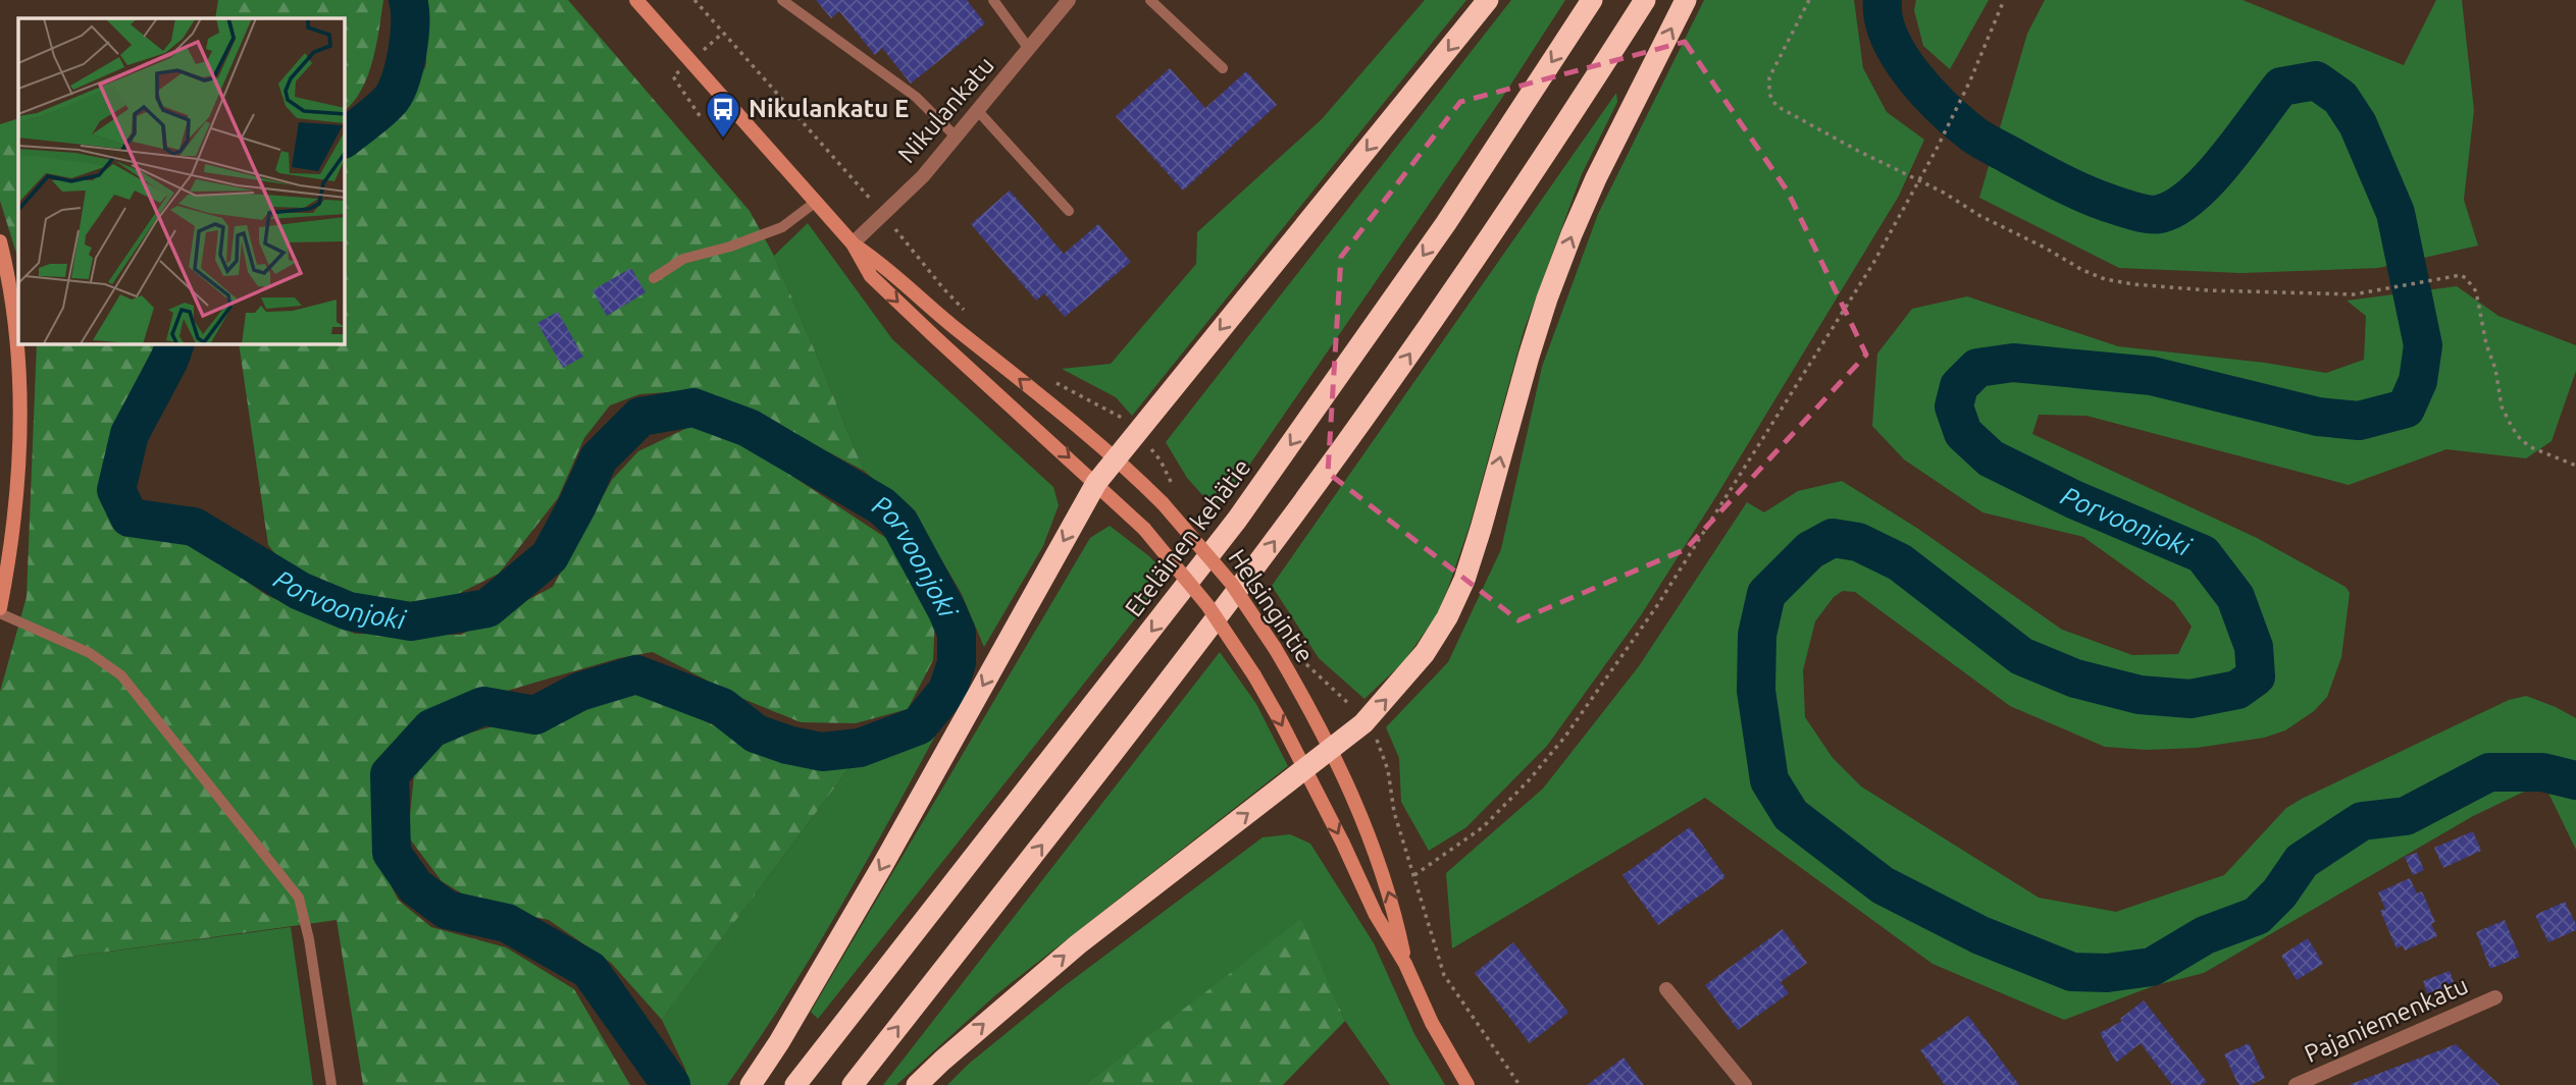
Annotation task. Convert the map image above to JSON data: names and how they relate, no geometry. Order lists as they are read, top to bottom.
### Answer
{
  "streets": {
    "highway": ["Eteläinen kehätie"],
    "main road": ["Helsingintie"],
    "street": ["Nikulankatu", "Pajaniemenkatu"]
  },
  "crossings": [
    ["Nikulankatu", "Helsingintie"]
  ],
  "water": ["Porvoonjoki"],
  "places": {
    "bus stop": ["Nikulankatu E"]
  }
}
